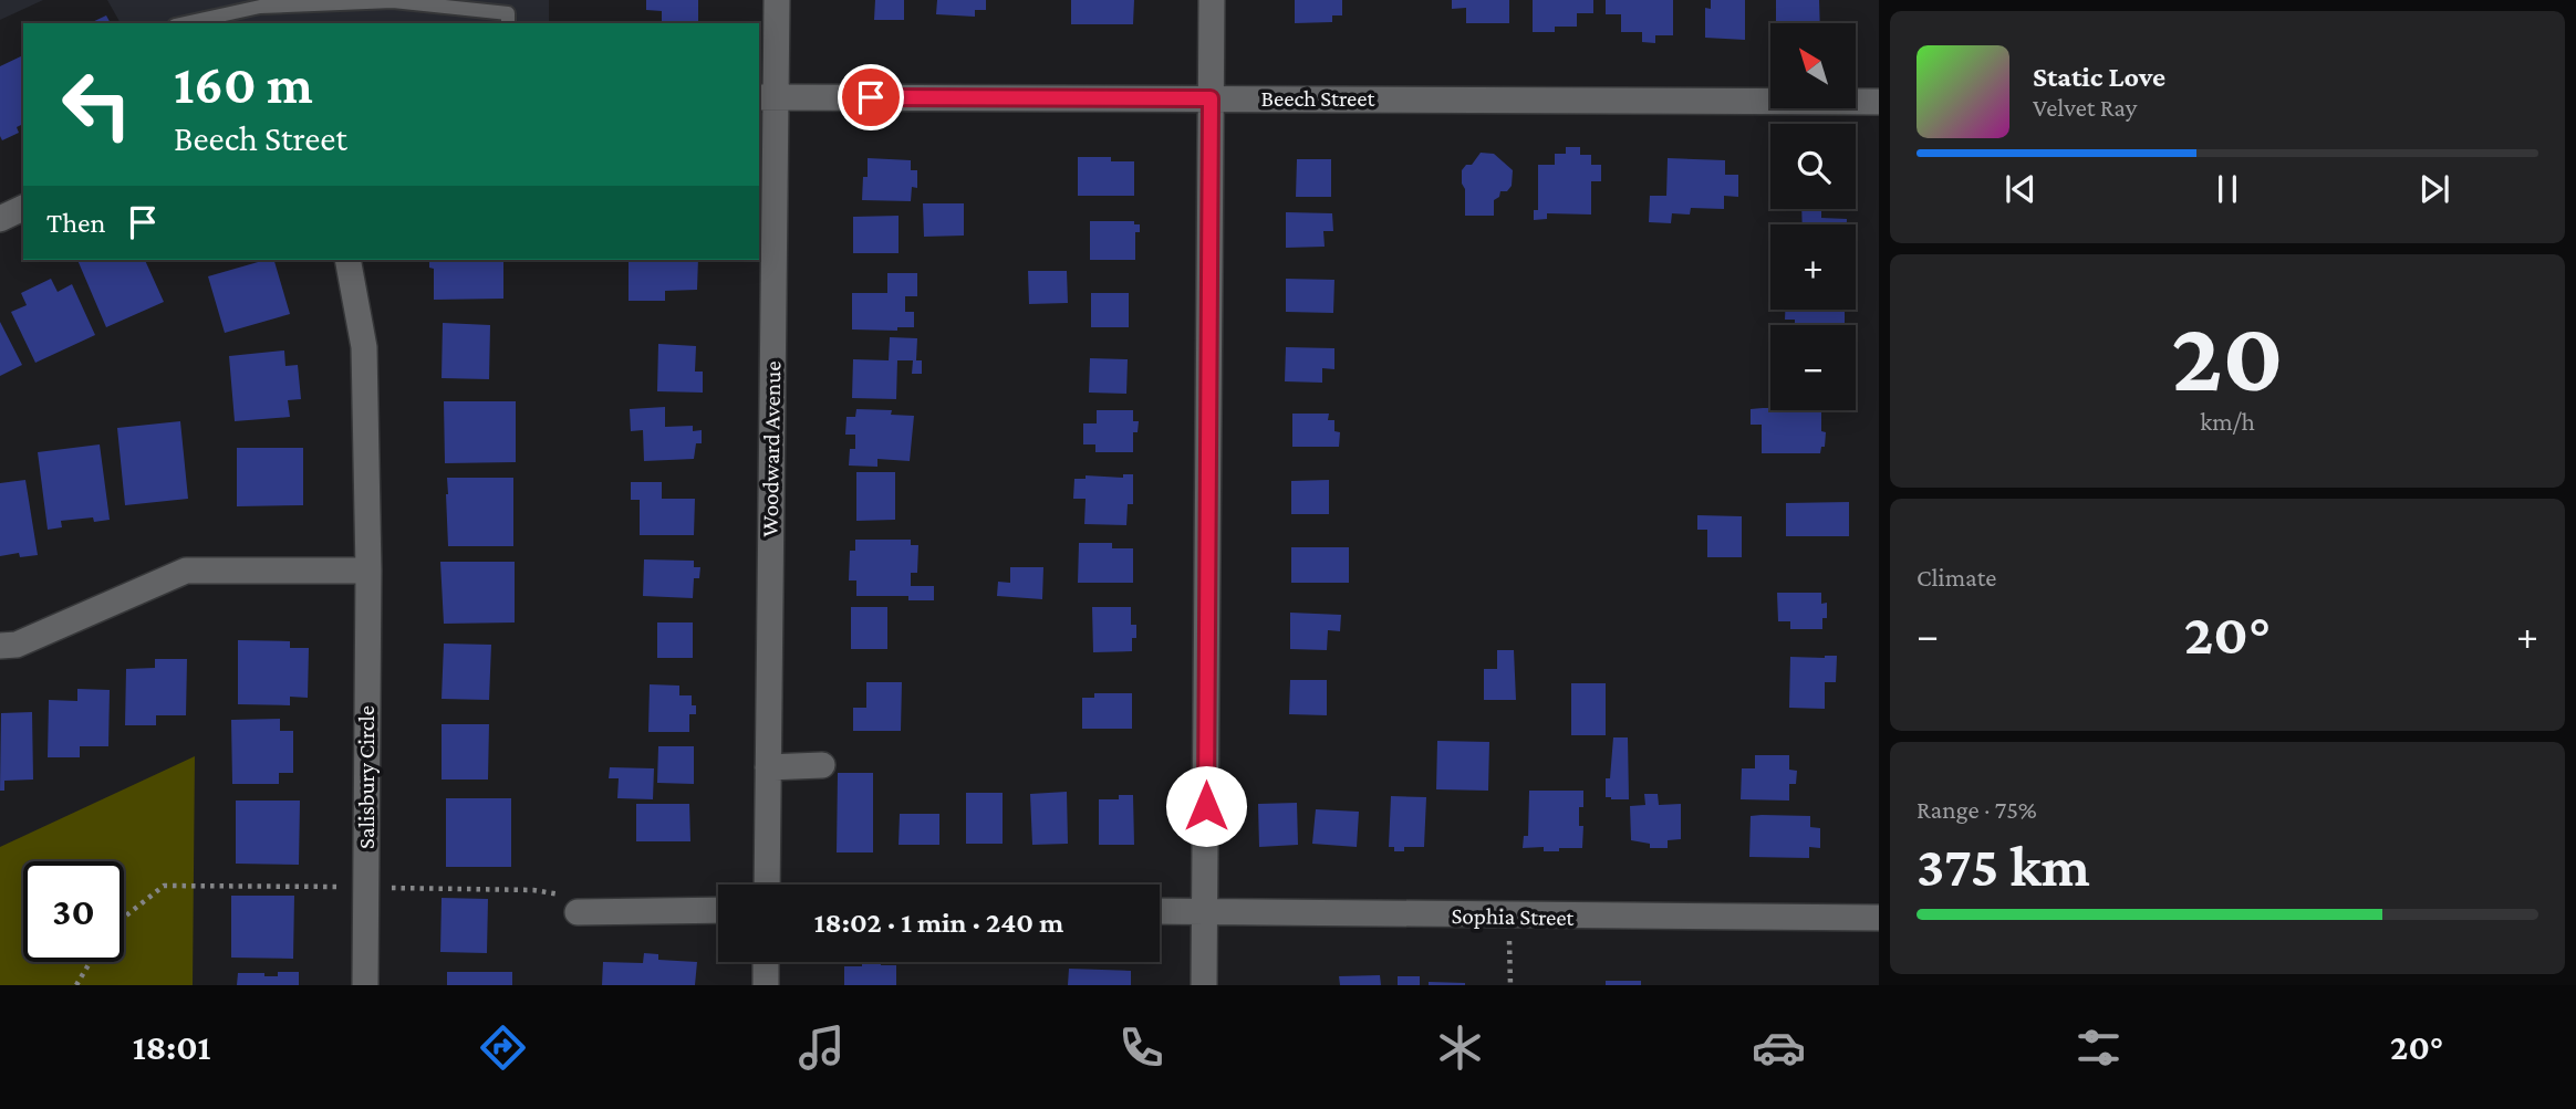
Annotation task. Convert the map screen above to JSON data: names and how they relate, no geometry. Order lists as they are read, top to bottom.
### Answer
{
  "streets": {
    "street": [
      "Beech Street",
      "Woodward Avenue",
      "Salisbury Circle",
      "Sophia Street"
    ]
  },
  "crossings": [
    ["Beech Street", "Woodward Avenue"]
  ],
  "north": "top left",
  "page": {
    "map_buttons": ["+", "−"],
    "turn": ["160 m", "Beech Street"],
    "song": ["Static Love", "Velvet Ray"],
    "then": "Then",
    "tile": [
      ["20", "km/h"],
      "Climate",
      ["Range · 75%", "375 km"]
    ],
    "heat": ["−", "20°", "+"],
    "limit": "30",
    "trip": "18:02 · 1 min · 240 m",
    "tabs": ["18:01", "20°"]
  }
}
